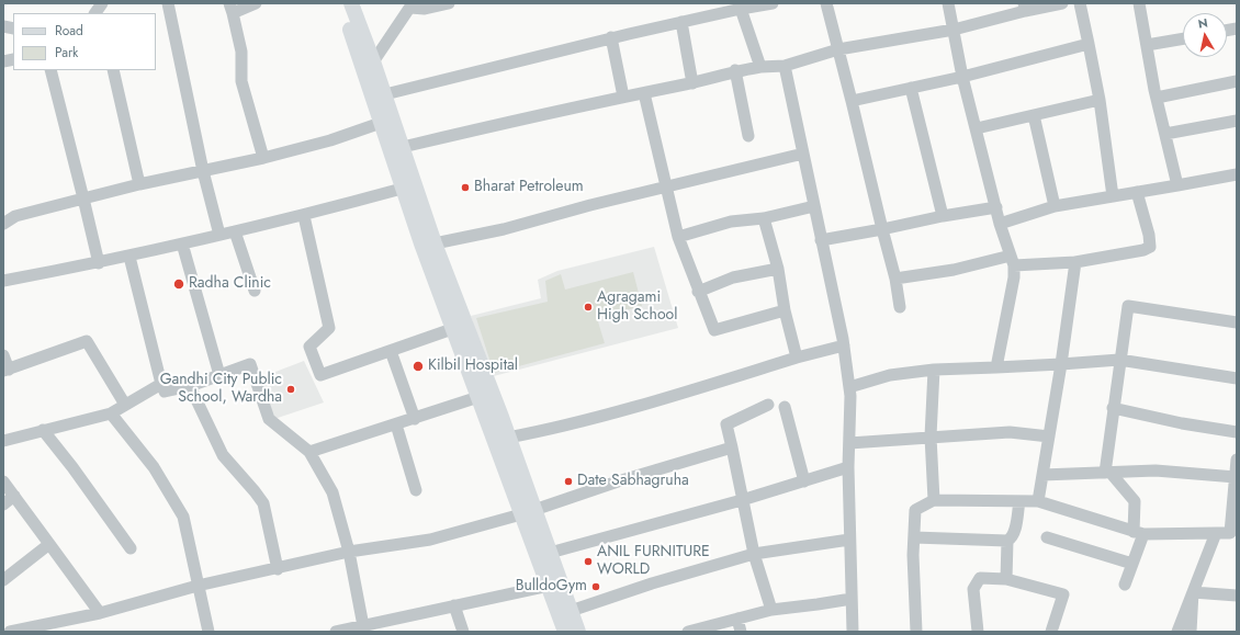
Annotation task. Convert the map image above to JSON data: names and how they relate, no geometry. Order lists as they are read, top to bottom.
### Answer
{
  "places": [
    "Bharat Petroleum",
    "Radha Clinic",
    "Agragami High School",
    "Kilbil Hospital",
    "Gandhi City Public School, Wardha",
    "Date Sabhagruha",
    "ANIL FURNITURE WORLD",
    "BulldoGym"
  ],
  "legend": ["Road", "Park"],
  "north": "top"
}
